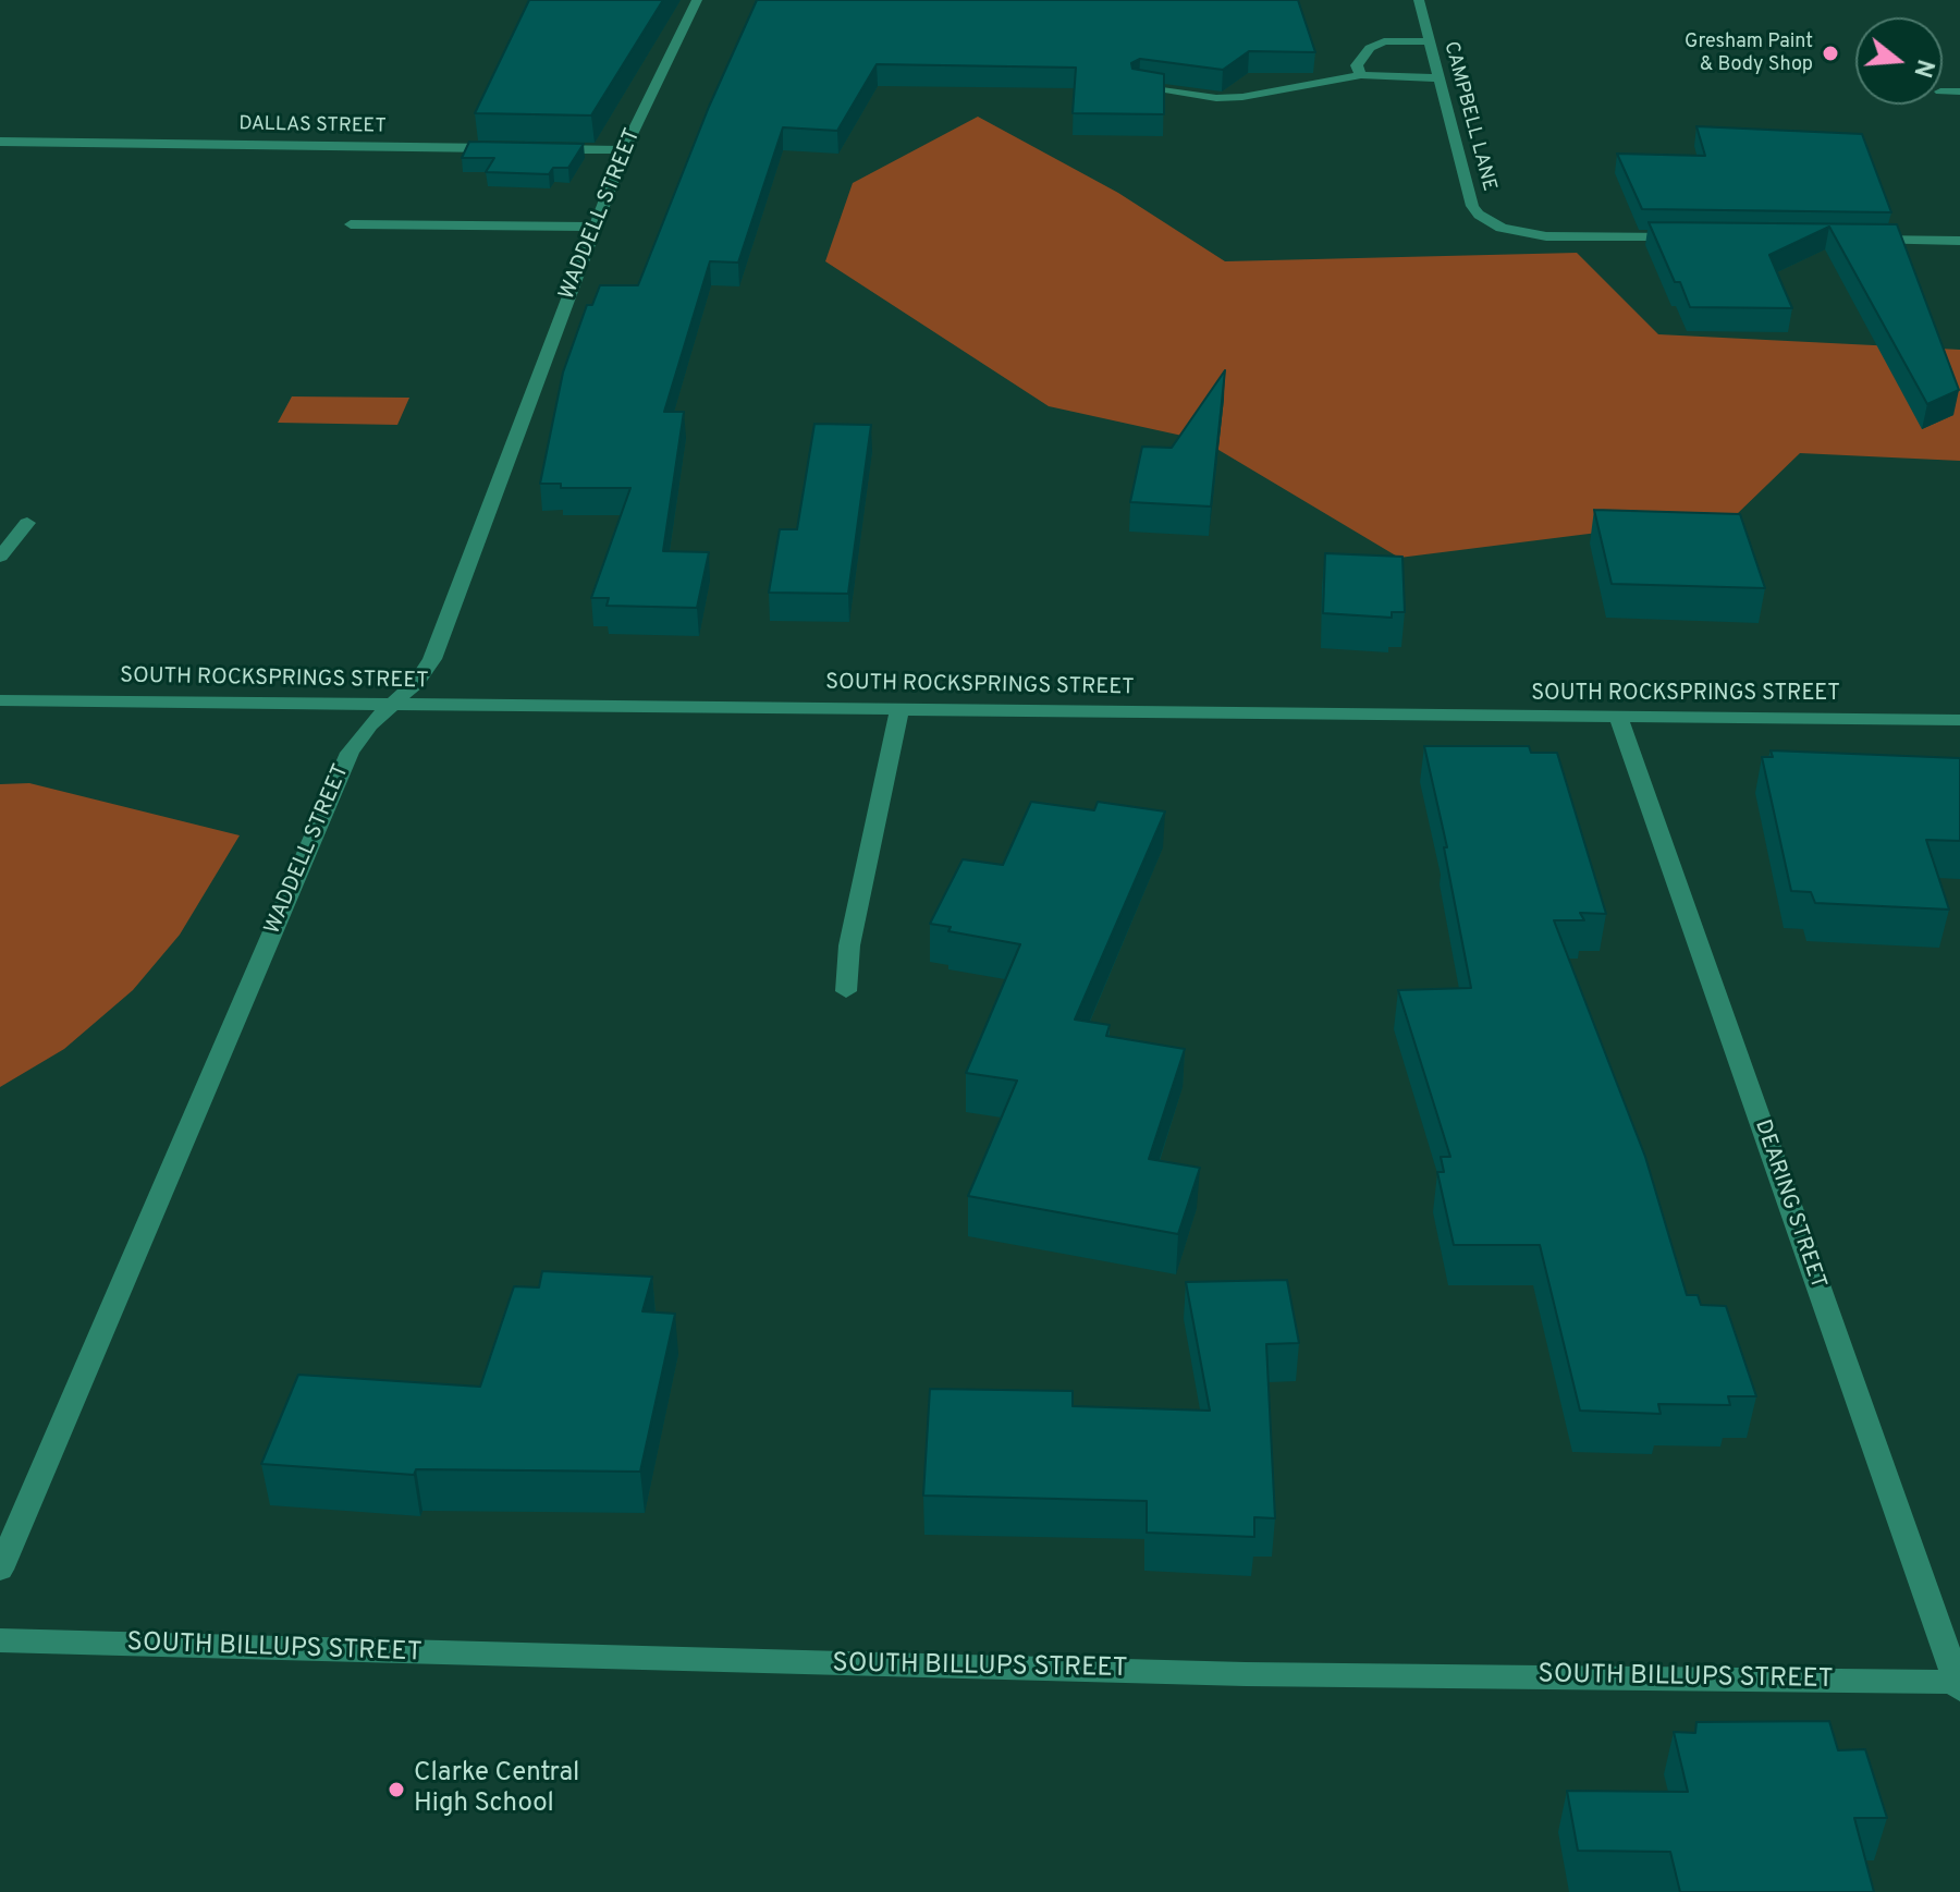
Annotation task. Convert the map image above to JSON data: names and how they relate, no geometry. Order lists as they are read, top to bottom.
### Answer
{
  "streets": {
    "street": [
      "CAMPBELL LANE",
      "DALLAS STREET",
      "WADDELL STREET",
      "SOUTH ROCKSPRINGS STREET",
      "DEARING STREET",
      "SOUTH BILLUPS STREET"
    ]
  },
  "crossings": [
    ["WADDELL STREET", "SOUTH ROCKSPRINGS STREET"],
    ["SOUTH ROCKSPRINGS STREET", "DEARING STREET"],
    ["DEARING STREET", "SOUTH BILLUPS STREET"]
  ],
  "places": ["Gresham Paint & Body Shop", "Clarke Central High School"],
  "north": "right"
}
